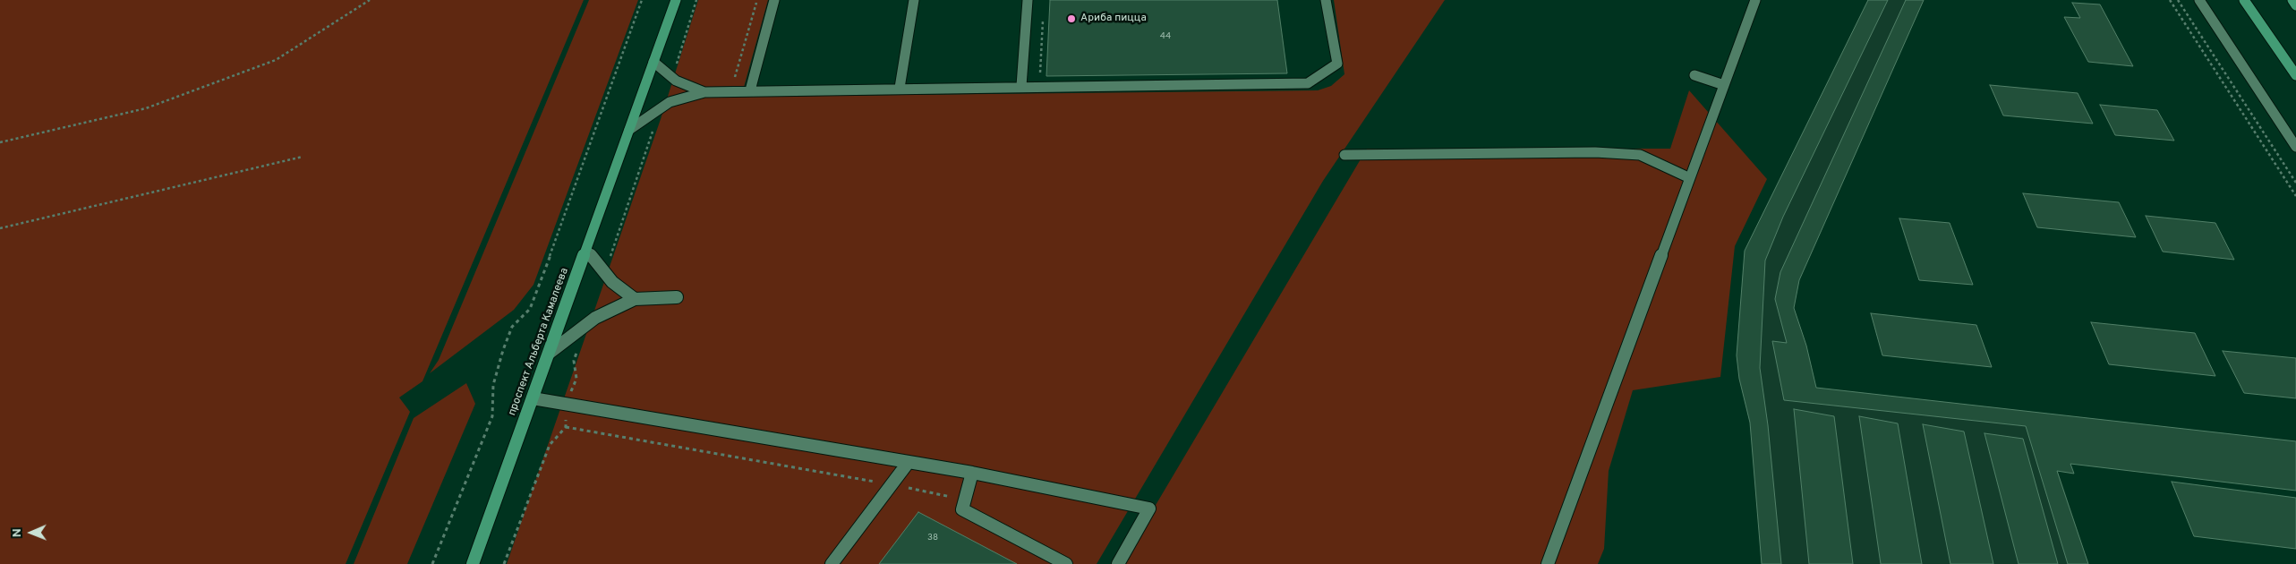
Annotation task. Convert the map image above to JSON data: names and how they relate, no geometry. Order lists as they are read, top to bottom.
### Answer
{
  "streets": {
    "main road": ["проспект Альберта Камалеева"]
  },
  "places": ["Ариба пицца"],
  "house_numbers": ["44", "38"],
  "north": "left"
}
